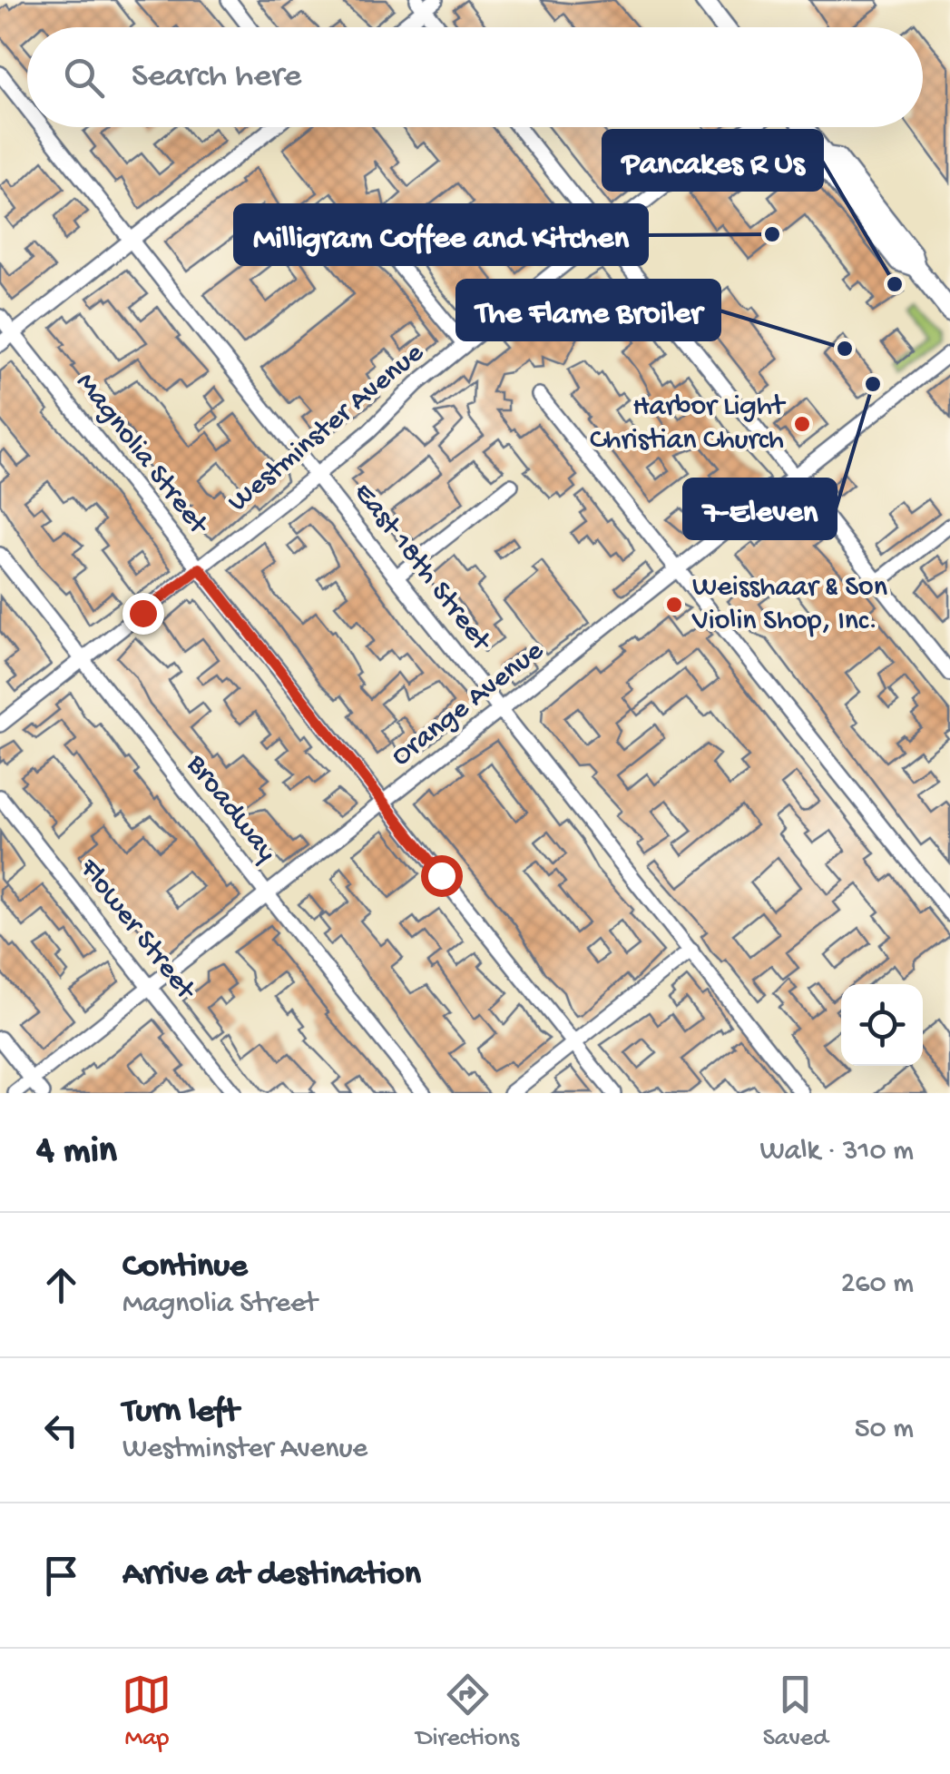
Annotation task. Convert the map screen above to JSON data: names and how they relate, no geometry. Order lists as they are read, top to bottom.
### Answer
{
  "streets": {
    "street": [
      "Westminster Avenue",
      "Magnolia Street",
      "East 18th Street",
      "Orange Avenue",
      "Broadway",
      "Flower Street"
    ]
  },
  "crossings": [
    ["Westminster Avenue", "Magnolia Street"],
    ["Westminster Avenue", "East 18th Street"],
    ["Westminster Avenue", "Broadway"],
    ["Magnolia Street", "Orange Avenue"],
    ["East 18th Street", "Orange Avenue"],
    ["Orange Avenue", "Broadway"],
    ["Orange Avenue", "Flower Street"]
  ],
  "places": [
    "Milligram Coffee and Kitchen",
    "Pancakes R Us",
    "The Flame Broiler",
    "7-Eleven",
    "Harbor Light Christian Church",
    "Weisshaar & Son Violin Shop, Inc."
  ],
  "page": {
    "search": "Search here",
    "heading": ["4 min", "Walk · 310 m"],
    "list": [
      ["Continue", "Magnolia Street", "260 m"],
      ["Turn left", "Westminster Avenue", "50 m"],
      "Arrive at destination"
    ],
    "nav": ["Map", "Directions", "Saved"]
  }
}
